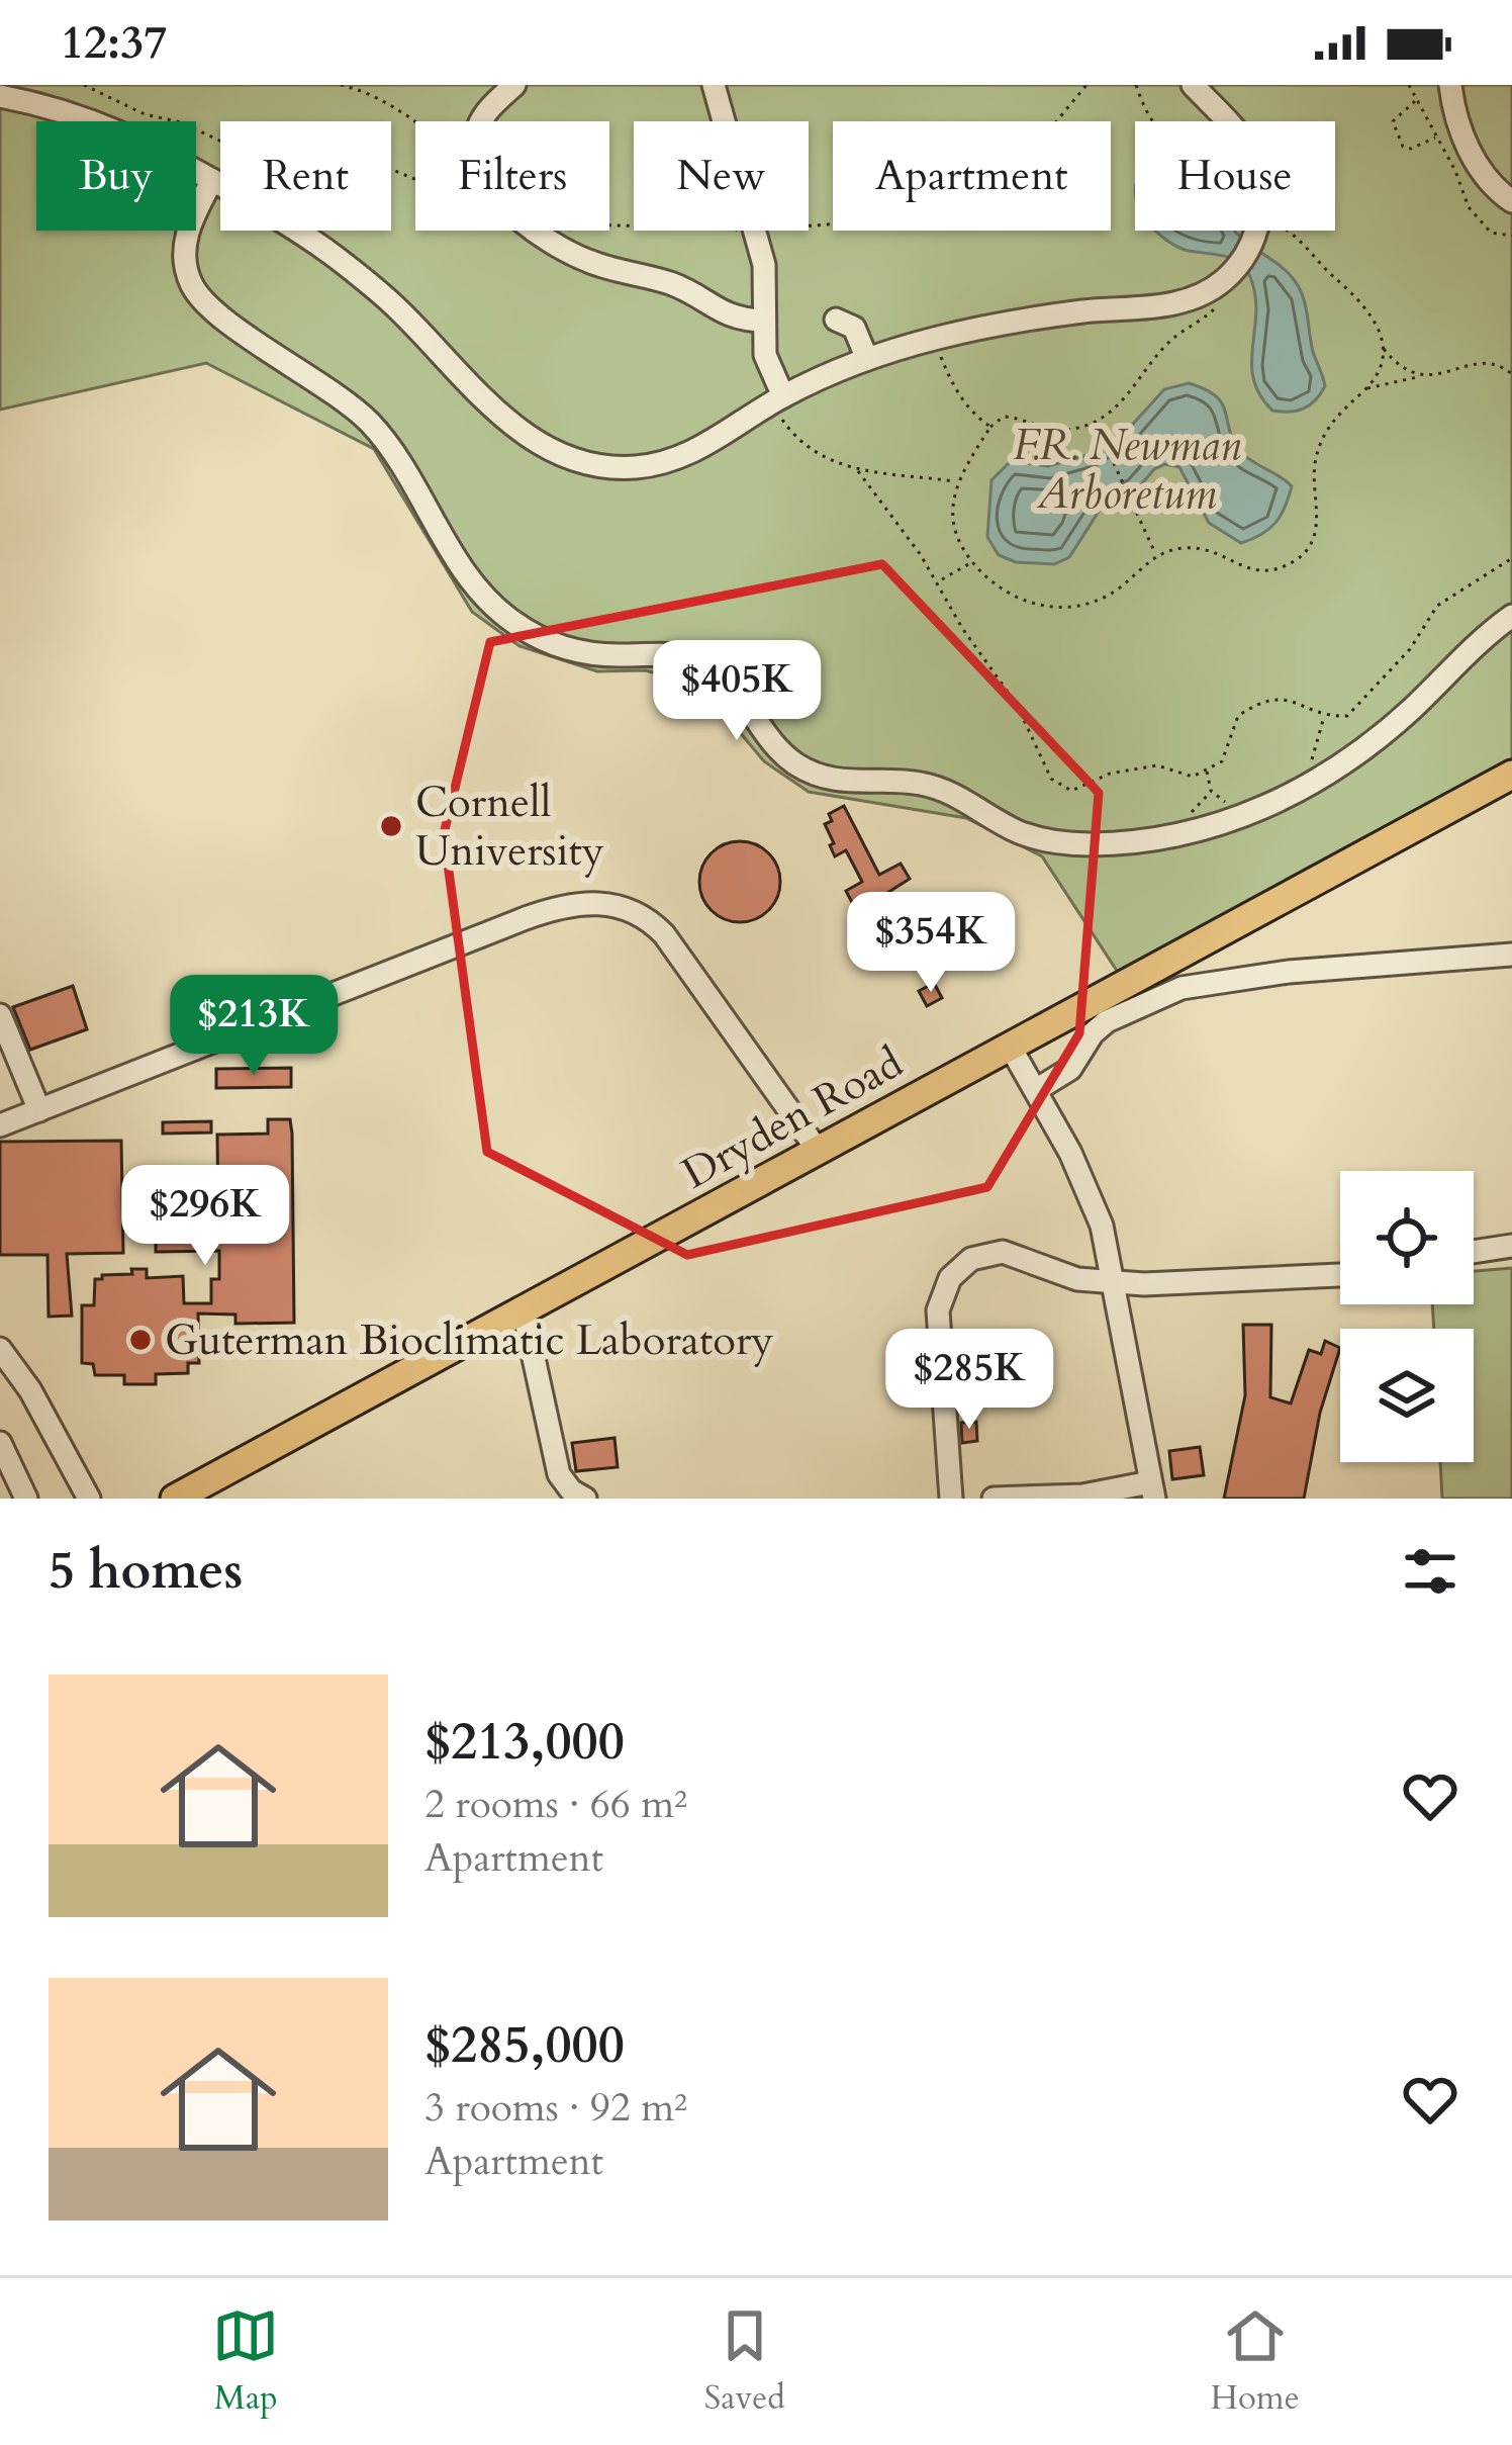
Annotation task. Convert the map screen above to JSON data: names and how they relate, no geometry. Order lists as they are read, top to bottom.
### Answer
{
  "streets": {
    "main road": ["Dryden Road"]
  },
  "parks": ["F.R. Newman Arboretum"],
  "places": ["Cornell University", "Guterman Bioclimatic Laboratory"],
  "page": {
    "status": "12:37",
    "chip": [
      "Buy",
      "Rent",
      "Filters",
      "New",
      "Apartment",
      "House"
    ],
    "price": [
      "$405K",
      "$354K",
      "$213K",
      "$296K",
      "$285K"
    ],
    "heading": "5 homes",
    "list": [
      {
        "name": "$213,000",
        "note": "2 rooms · 66 m² · Apartment"
      },
      {
        "name": "$285,000",
        "note": "3 rooms · 92 m² · Apartment"
      }
    ],
    "tabs": ["Map", "Saved", "Home"]
  }
}
